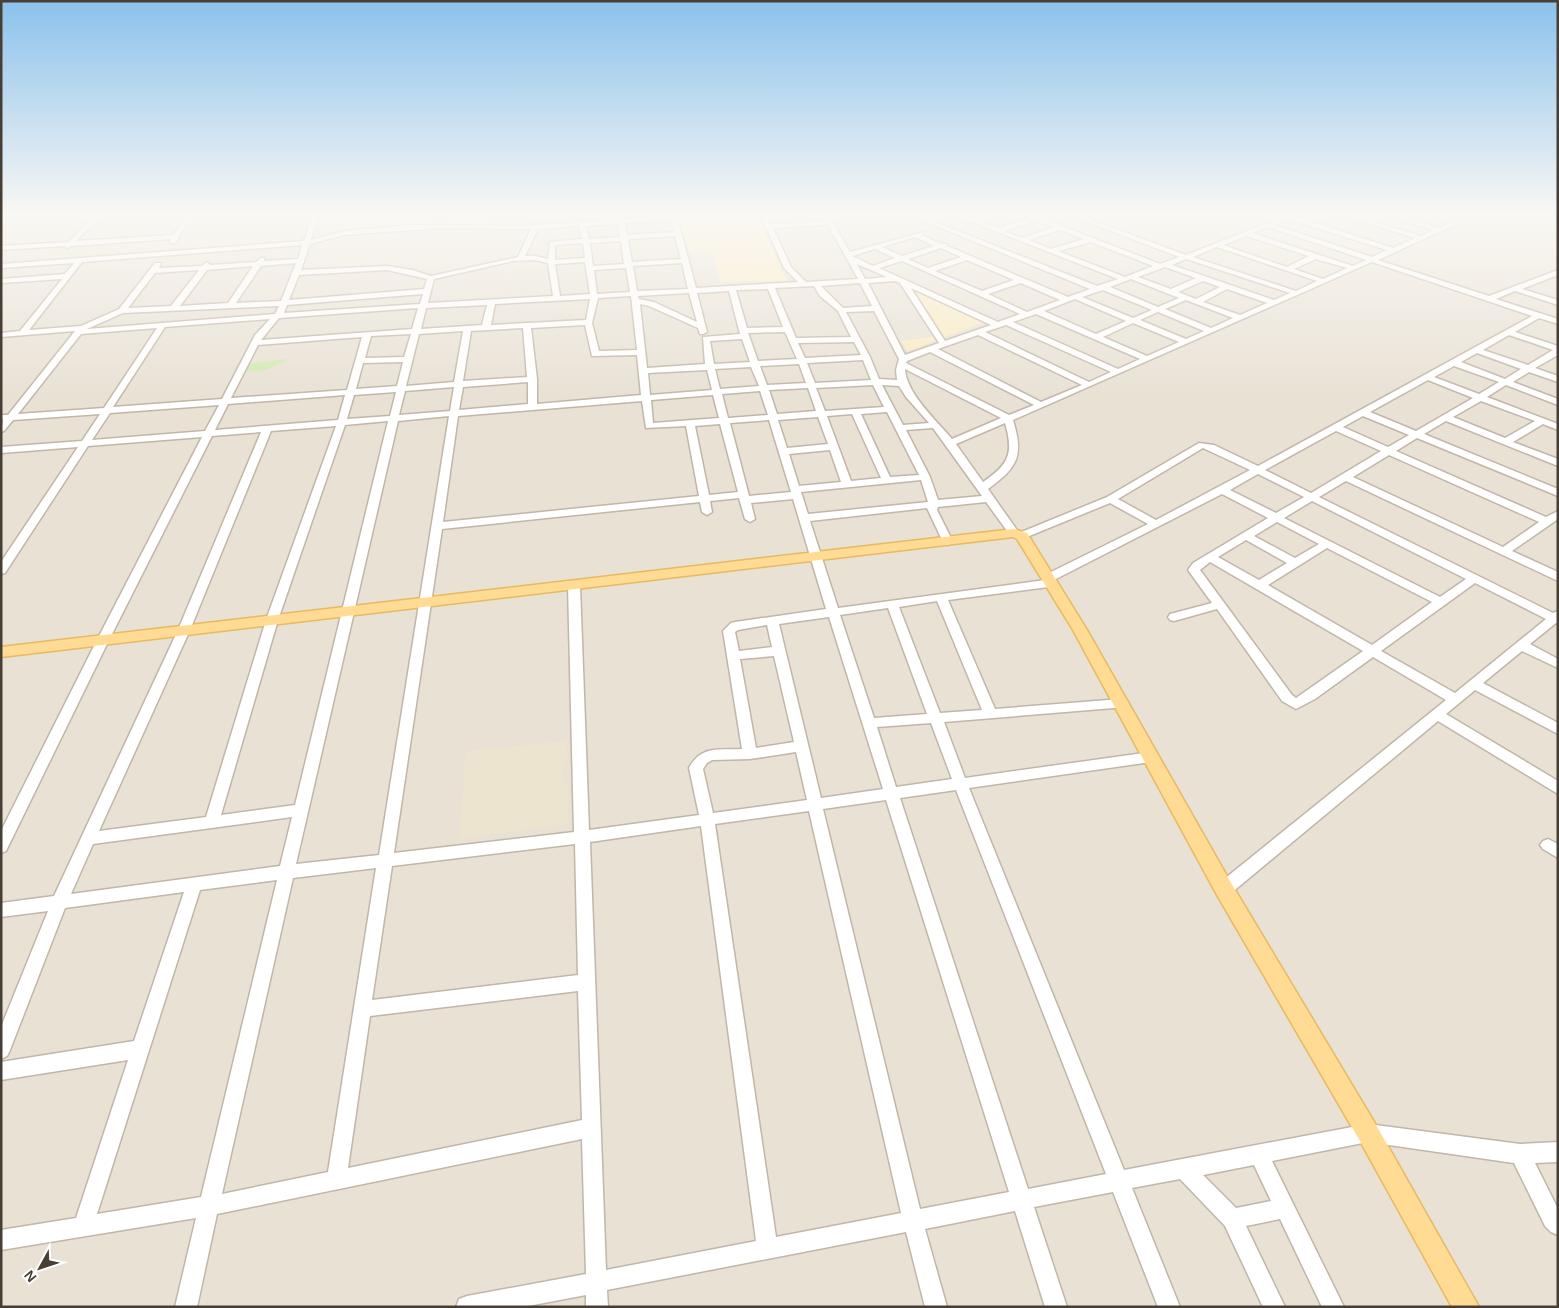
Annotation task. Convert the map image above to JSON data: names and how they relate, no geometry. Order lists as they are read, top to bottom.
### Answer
{
  "north": "bottom left"
}
